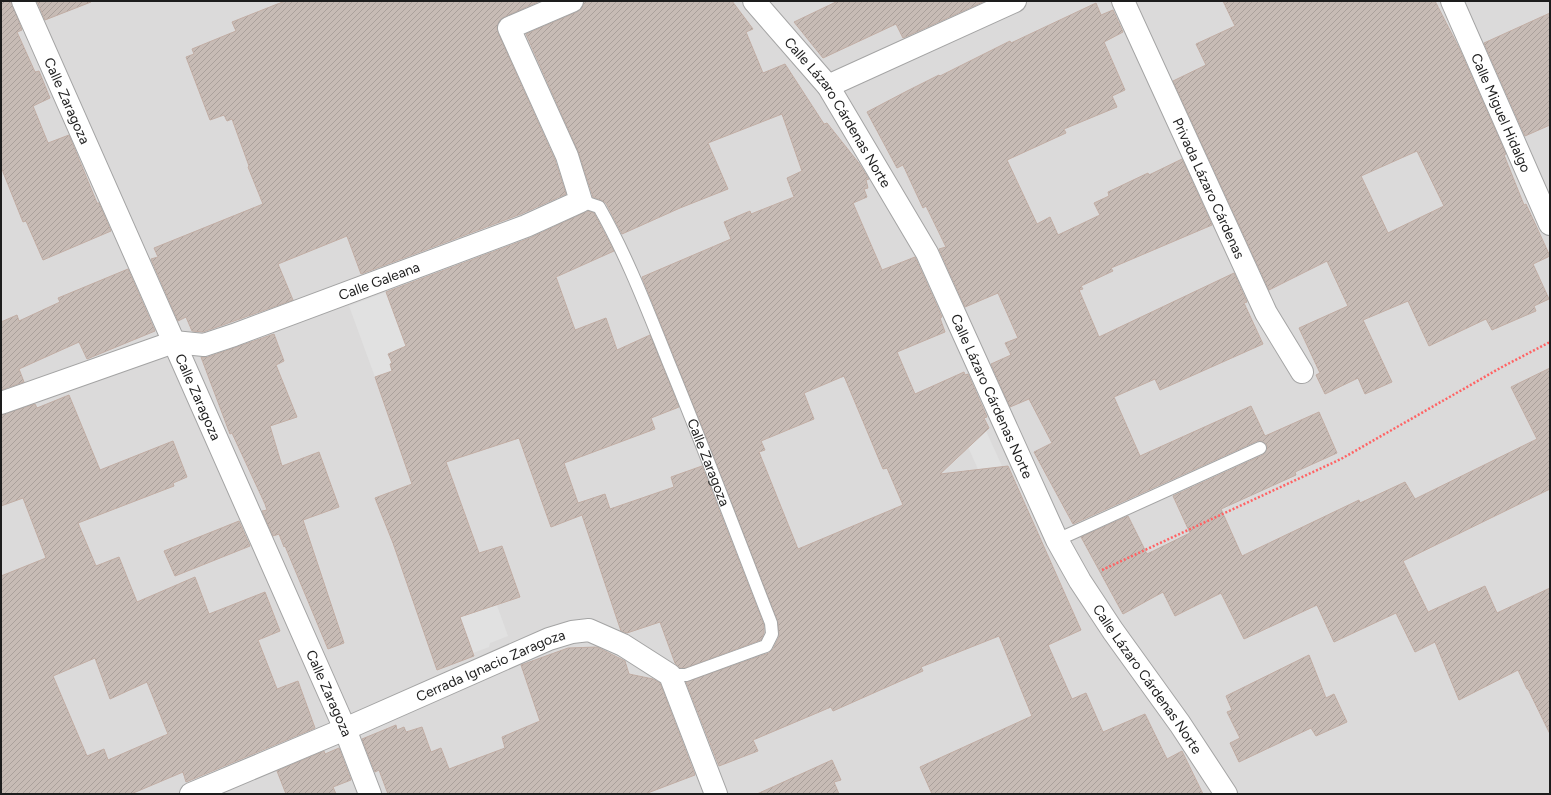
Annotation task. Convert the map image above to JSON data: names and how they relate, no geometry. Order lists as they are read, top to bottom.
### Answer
{
  "streets": {
    "street": [
      "Calle Zaragoza",
      "Calle Lázaro Cárdenas Norte",
      "Calle Miguel Hidalgo",
      "Privada Lázaro Cárdenas",
      "Calle Galeana",
      "Cerrada Ignacio Zaragoza"
    ]
  },
  "crossings": [
    ["Calle Zaragoza", "Calle Galeana"],
    ["Calle Zaragoza", "Cerrada Ignacio Zaragoza"]
  ]
}
